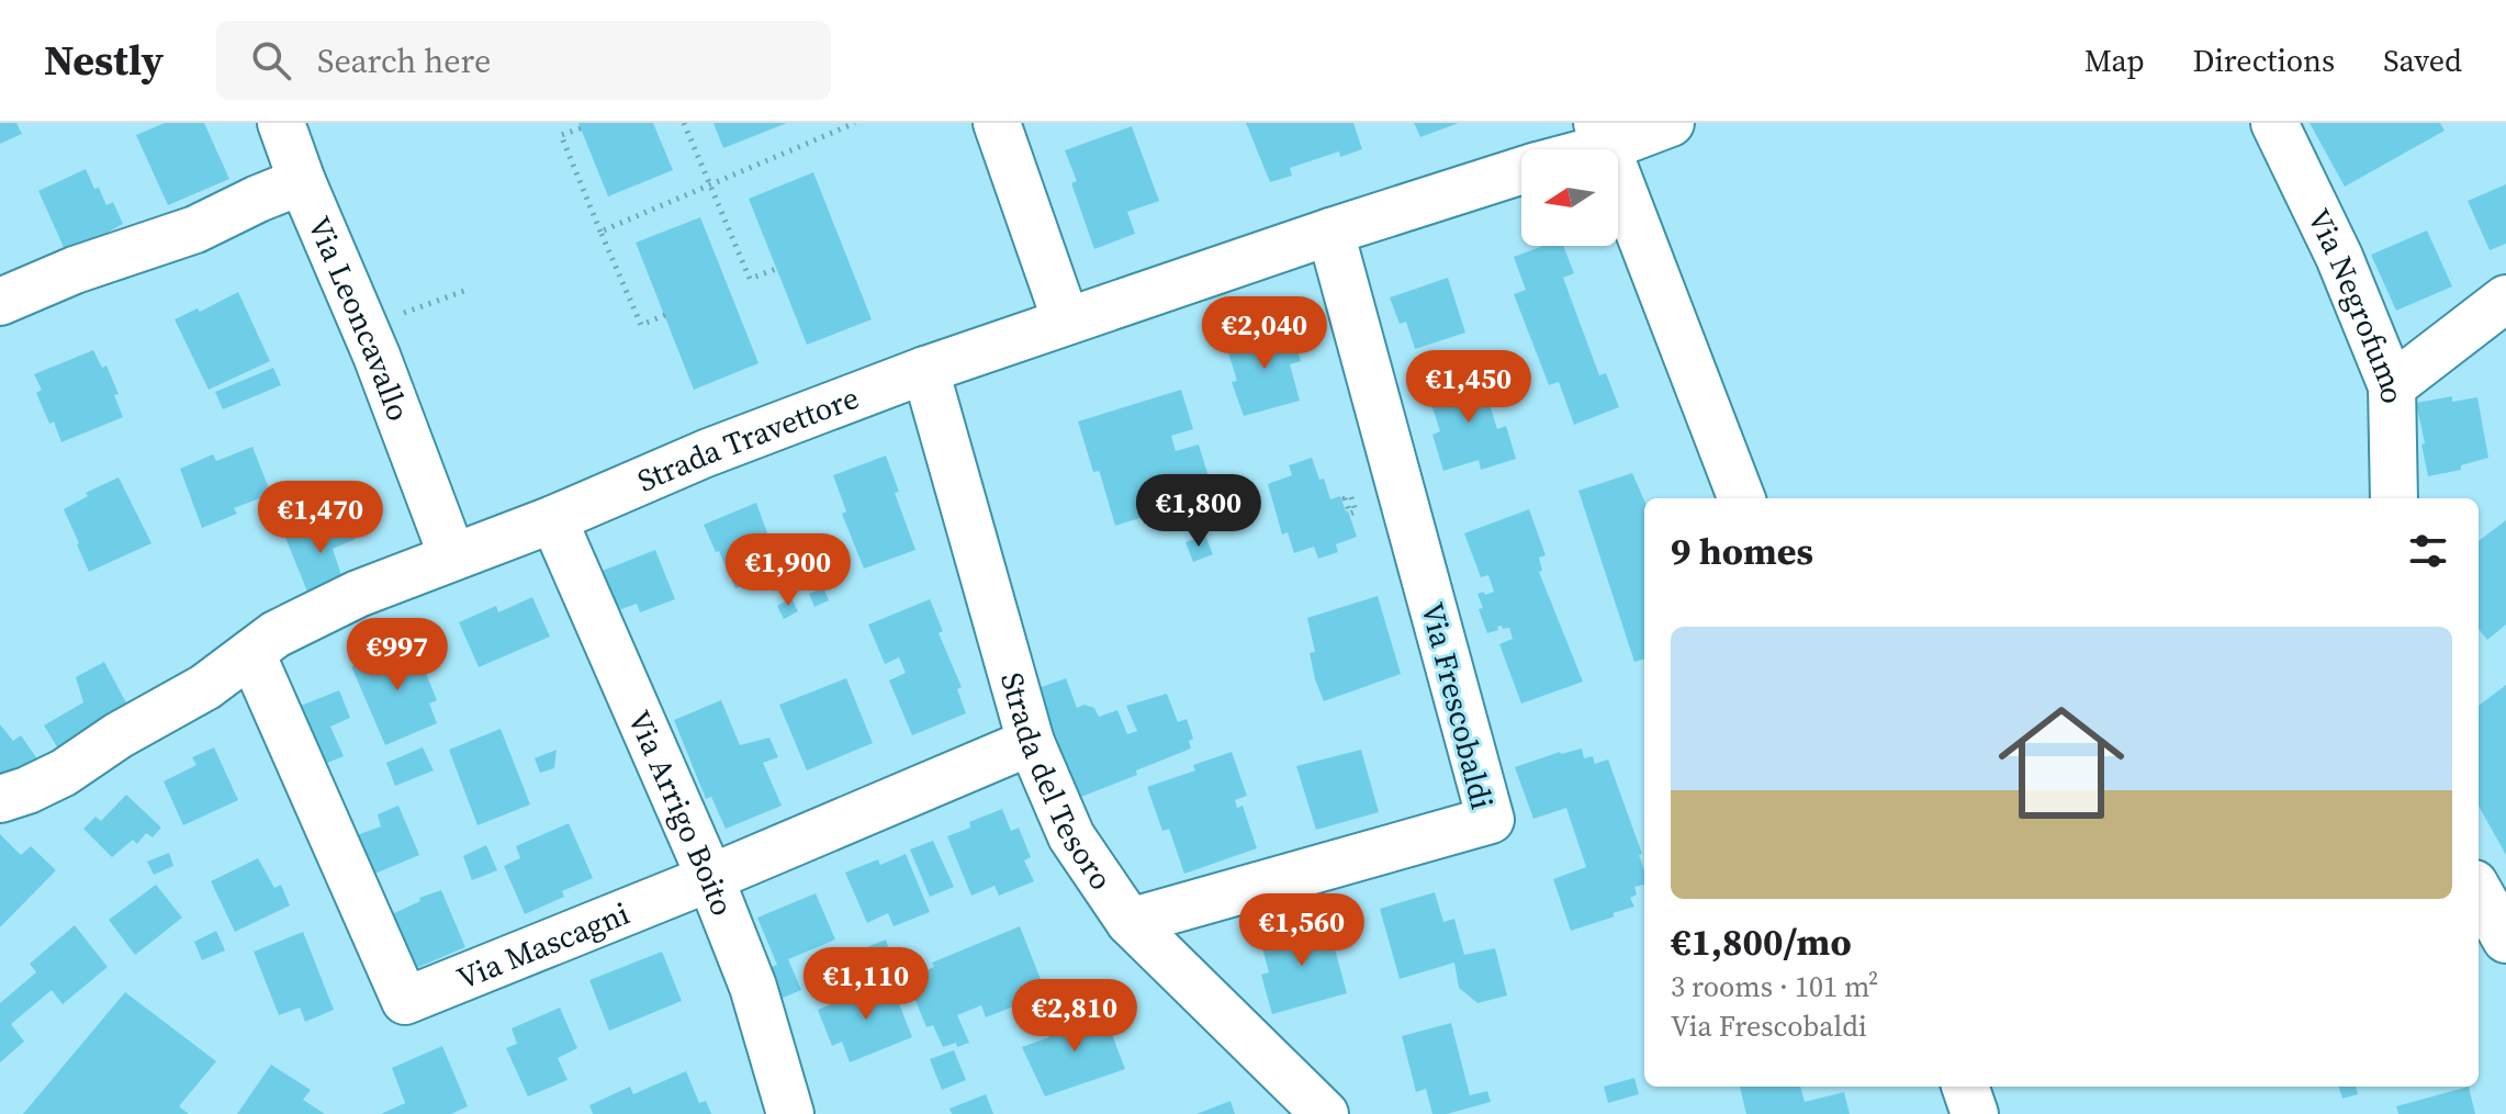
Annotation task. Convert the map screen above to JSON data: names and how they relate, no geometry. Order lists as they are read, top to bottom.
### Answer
{
  "streets": {
    "street": [
      "Via Negrofumo",
      "Via Leoncavallo",
      "Strada Travettore",
      "Via Frescobaldi",
      "Strada del Tesoro",
      "Via Arrigo Boito",
      "Via Mascagni"
    ]
  },
  "crossings": [
    ["Via Leoncavallo", "Strada Travettore"],
    ["Strada Travettore", "Via Frescobaldi"],
    ["Strada Travettore", "Strada del Tesoro"],
    ["Strada Travettore", "Via Arrigo Boito"],
    ["Strada Travettore", "Via Mascagni"],
    ["Via Frescobaldi", "Strada del Tesoro"],
    ["Strada del Tesoro", "Via Mascagni"],
    ["Via Arrigo Boito", "Via Mascagni"]
  ],
  "north": "left",
  "page": {
    "header": "Nestly",
    "search": "Search here",
    "nav": ["Map", "Directions", "Saved"],
    "price": [
      "€2,040",
      "€1,450",
      "€1,800",
      "€1,470",
      "€1,900",
      "€997",
      "€1,560",
      "€1,110",
      "€2,810"
    ],
    "heading": "9 homes",
    "list": [
      {
        "name": "€1,800/mo",
        "note": "3 rooms · 101 m² · Via Frescobaldi"
      }
    ]
  }
}
